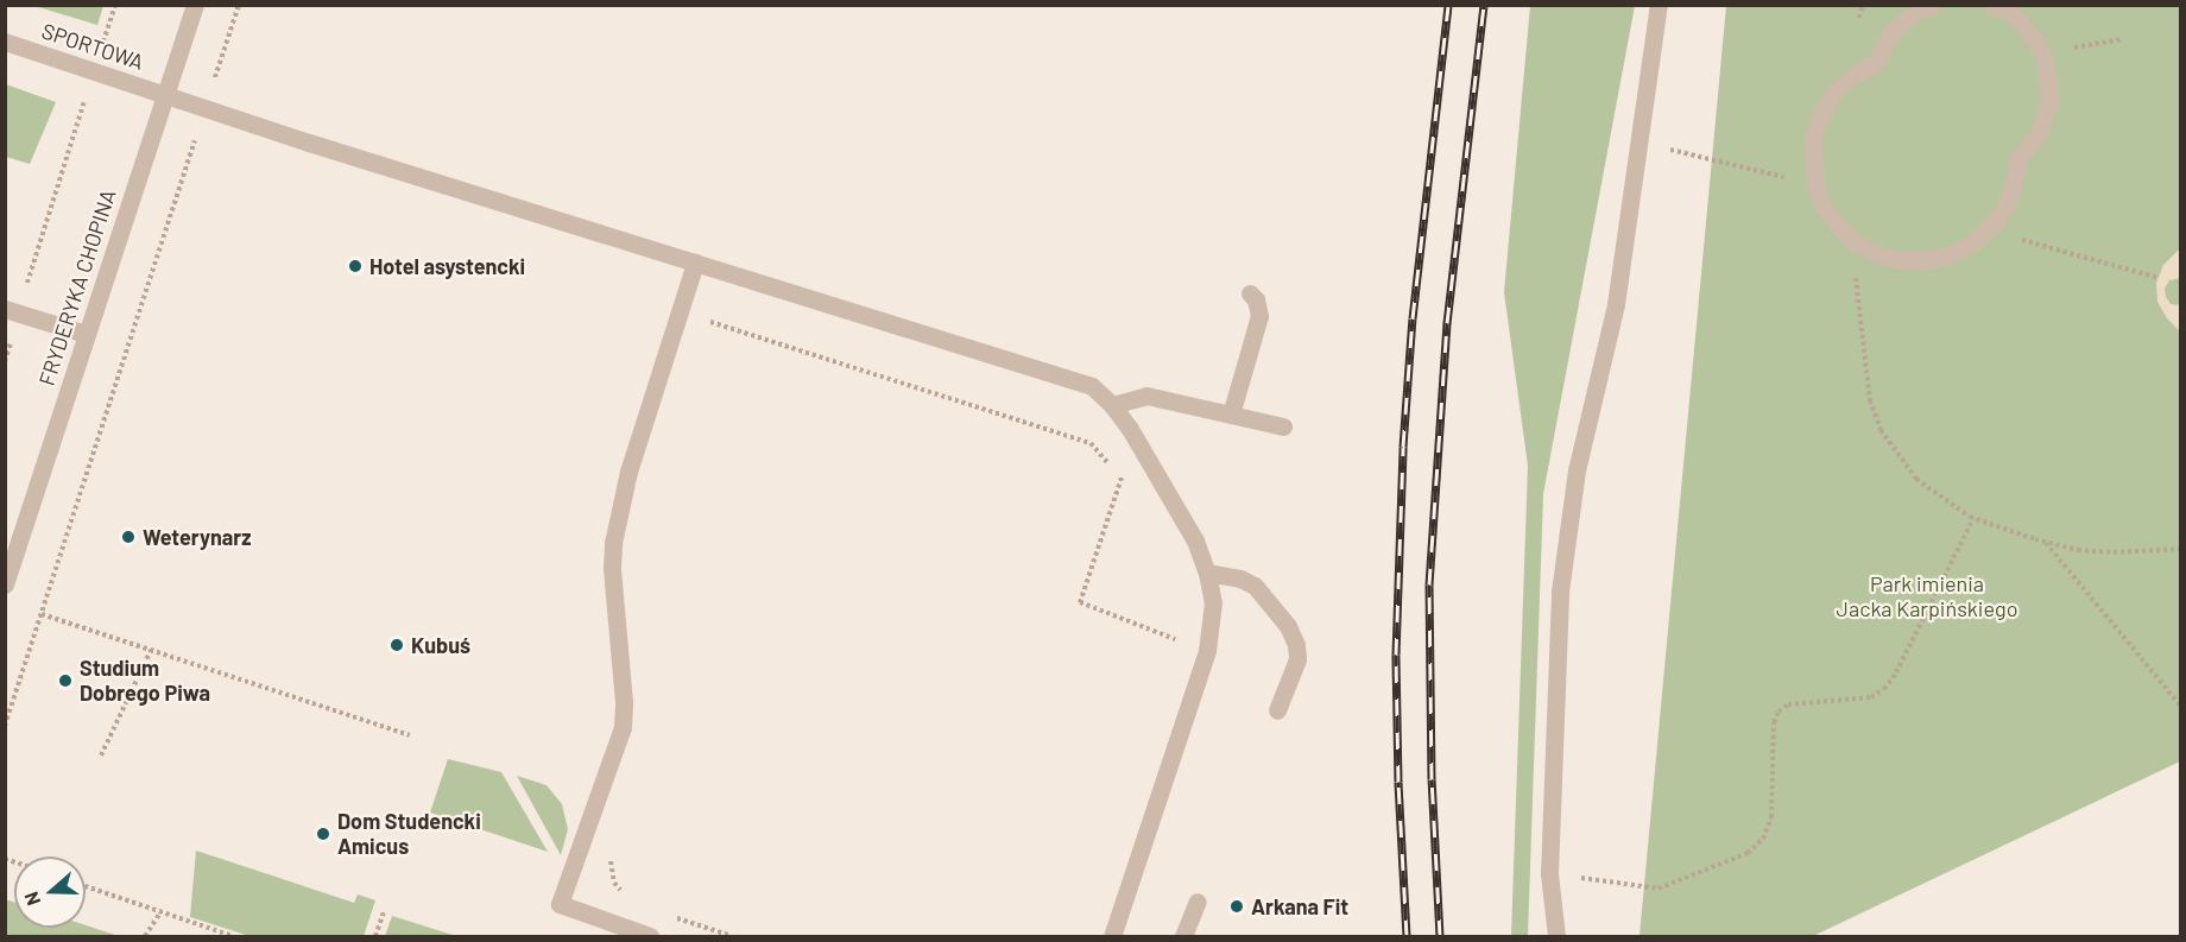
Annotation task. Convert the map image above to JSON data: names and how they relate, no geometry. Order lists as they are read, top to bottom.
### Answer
{
  "streets": {
    "street": ["SPORTOWA", "FRYDERYKA CHOPINA"]
  },
  "crossings": [
    ["SPORTOWA", "FRYDERYKA CHOPINA"]
  ],
  "parks": ["Park imienia Jacka Karpińskiego"],
  "places": [
    "Hotel asystencki",
    "Weterynarz",
    "Kubuś",
    "Studium Dobrego Piwa",
    "Dom Studencki Amicus",
    "Arkana Fit"
  ],
  "north": "left"
}
